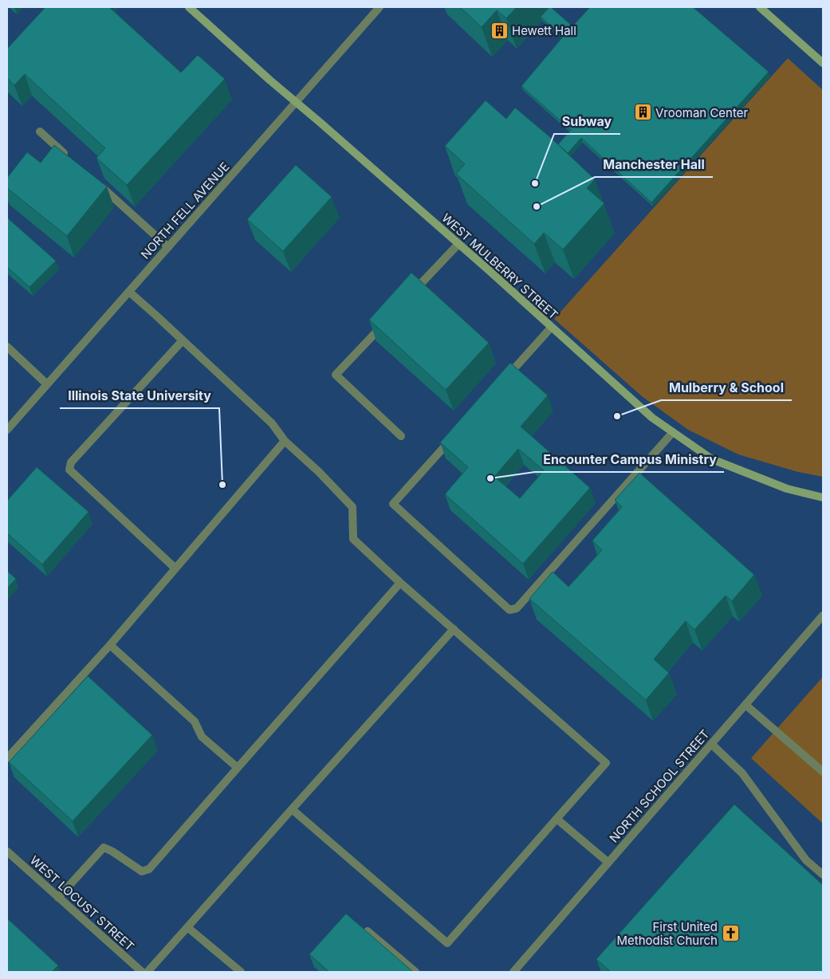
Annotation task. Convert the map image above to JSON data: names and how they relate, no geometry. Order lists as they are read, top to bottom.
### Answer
{
  "streets": {
    "main road": ["WEST MULBERRY STREET"],
    "street": ["NORTH FELL AVENUE", "NORTH SCHOOL STREET", "WEST LOCUST STREET"]
  },
  "crossings": [
    ["NORTH FELL AVENUE", "WEST MULBERRY STREET"]
  ],
  "places": {
    "building": ["Hewett Hall", "Vrooman Center"],
    "other": [
      "Subway",
      "Manchester Hall",
      "Mulberry & School",
      "Encounter Campus Ministry",
      "Illinois State University"
    ],
    "church": ["First United Methodist Church"]
  }
}
